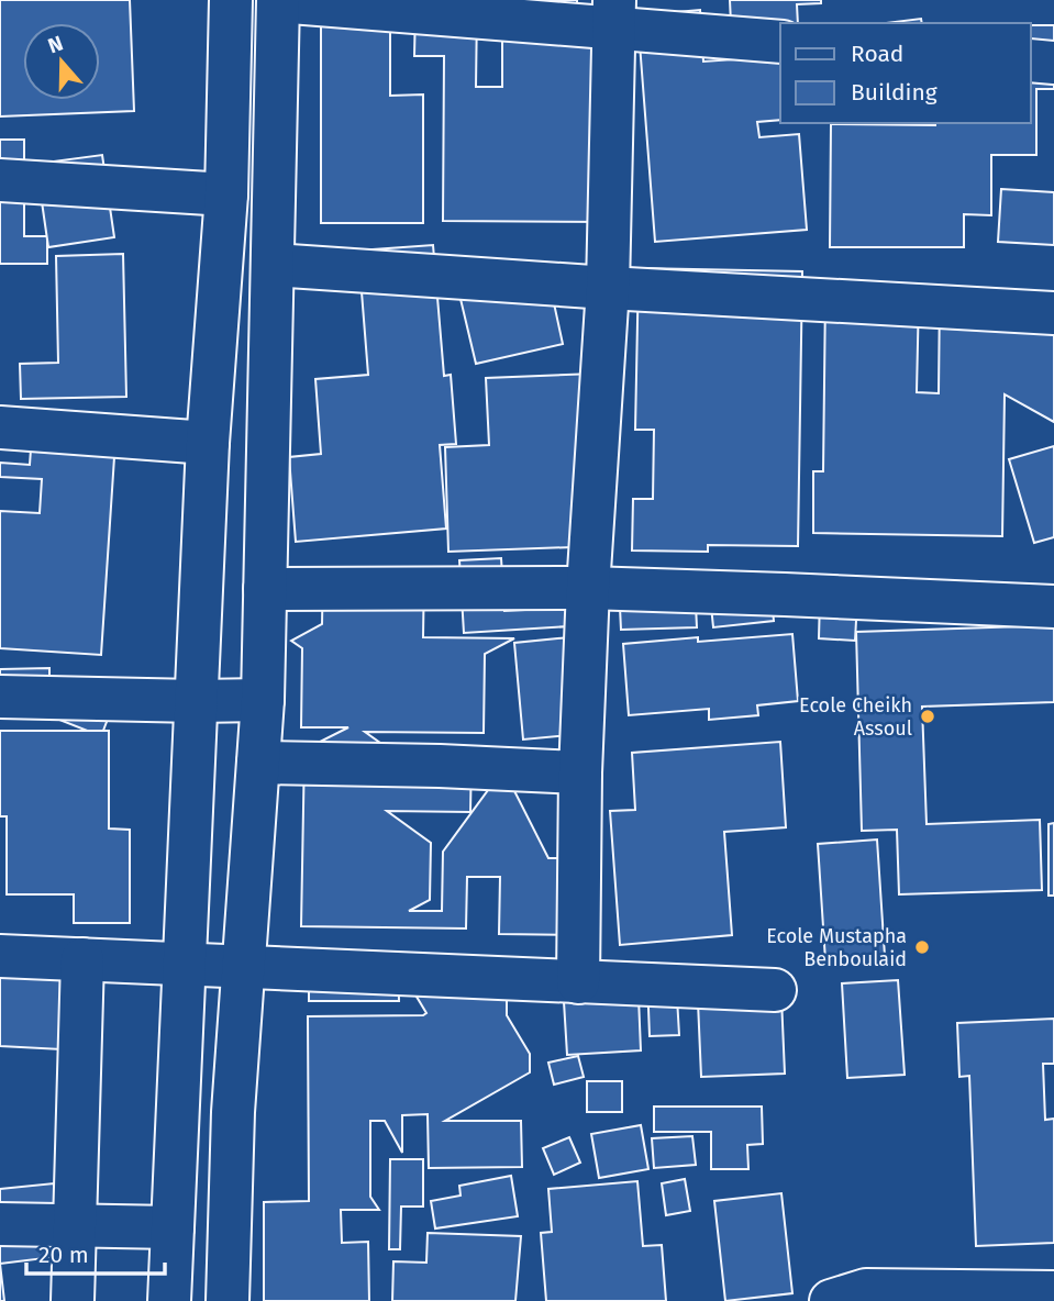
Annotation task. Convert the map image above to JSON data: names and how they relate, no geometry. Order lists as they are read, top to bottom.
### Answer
{
  "places": ["Ecole Cheikh Assoul", "Ecole Mustapha Benboulaid"],
  "legend": ["Road", "Building"],
  "scale_bar": "20 m",
  "north": "top"
}
